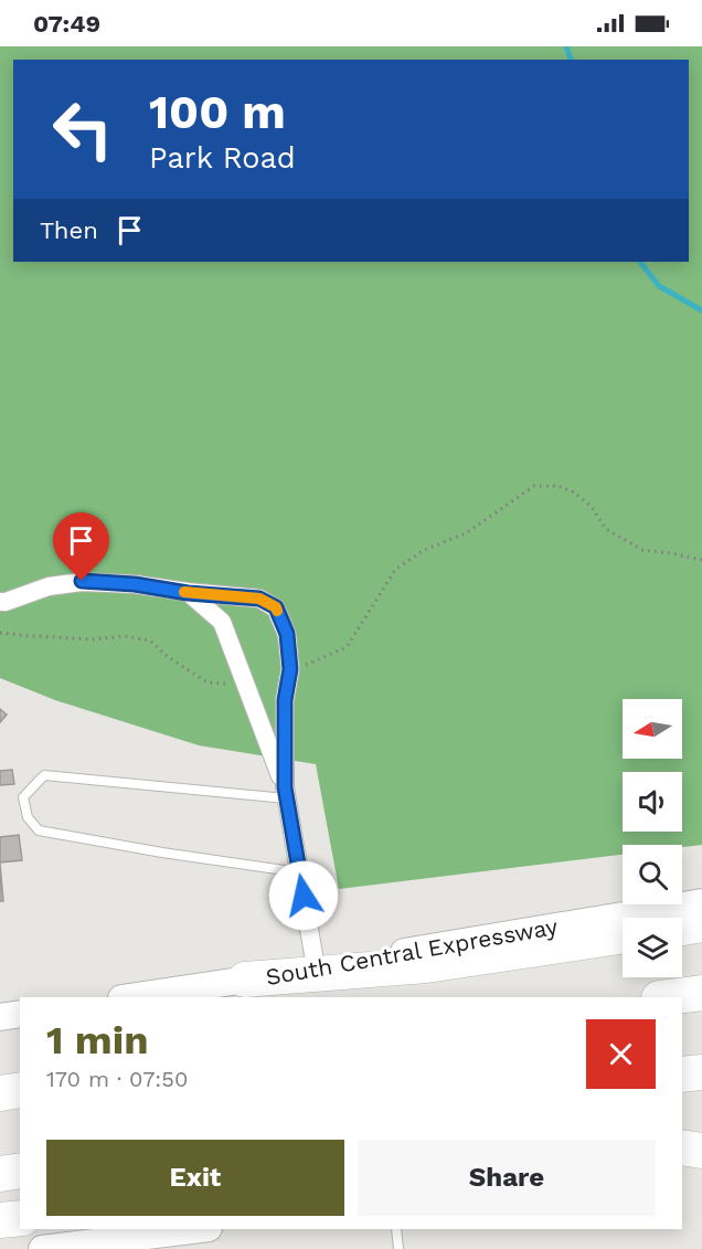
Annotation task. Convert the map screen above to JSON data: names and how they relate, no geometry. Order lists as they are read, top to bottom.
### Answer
{
  "streets": {
    "main road": ["South Central Expressway"]
  },
  "north": "left",
  "page": {
    "status": "07:49",
    "turn": ["100 m", "Park Road"],
    "then": "Then",
    "heading": ["1 min", "170 m · 07:50"],
    "buttons": ["Exit", "Share"]
  }
}
